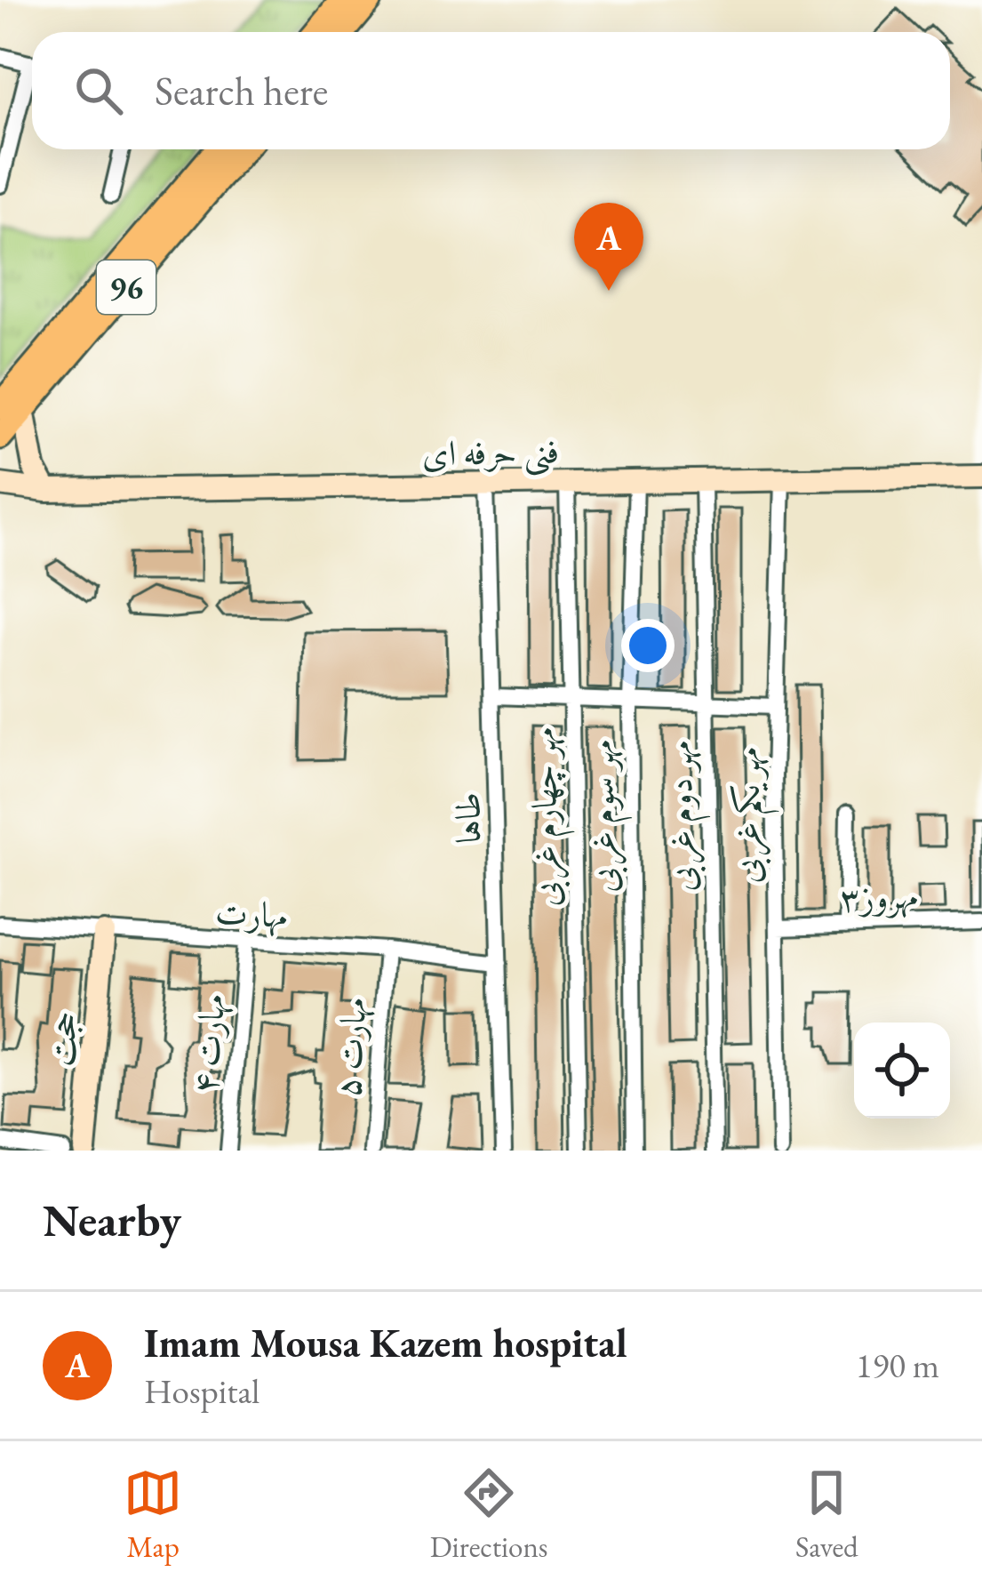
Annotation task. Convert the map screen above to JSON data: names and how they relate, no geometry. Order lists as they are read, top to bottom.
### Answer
{
  "streets": {
    "main road": ["96"],
    "street": [
      "فنی حرفه ای",
      "مهر یکم غربی",
      "مهر سوم غربی",
      "مهر دوم غربی",
      "مهر چهارم غربی",
      "طاها",
      "مهروز۳",
      "مهارت",
      "حجت",
      "مهارت ۴",
      "مهارت ۵"
    ]
  },
  "crossings": [
    ["فنی حرفه ای", "مهر یکم غربی"],
    ["فنی حرفه ای", "مهر سوم غربی"],
    ["فنی حرفه ای", "مهر دوم غربی"],
    ["فنی حرفه ای", "مهر چهارم غربی"],
    ["فنی حرفه ای", "طاها"],
    ["مهر یکم غربی", "مهروز۳"],
    ["طاها", "مهارت"],
    ["مهارت", "حجت"],
    ["مهارت", "مهارت ۴"],
    ["مهارت", "مهارت ۵"]
  ],
  "page": {
    "search": "Search here",
    "pins": "A",
    "heading": "Nearby",
    "list": [
      {
        "mark": "A",
        "name": "Imam Mousa Kazem hospital",
        "note": "Hospital",
        "value": "190 m"
      }
    ],
    "nav": ["Map", "Directions", "Saved"]
  }
}
